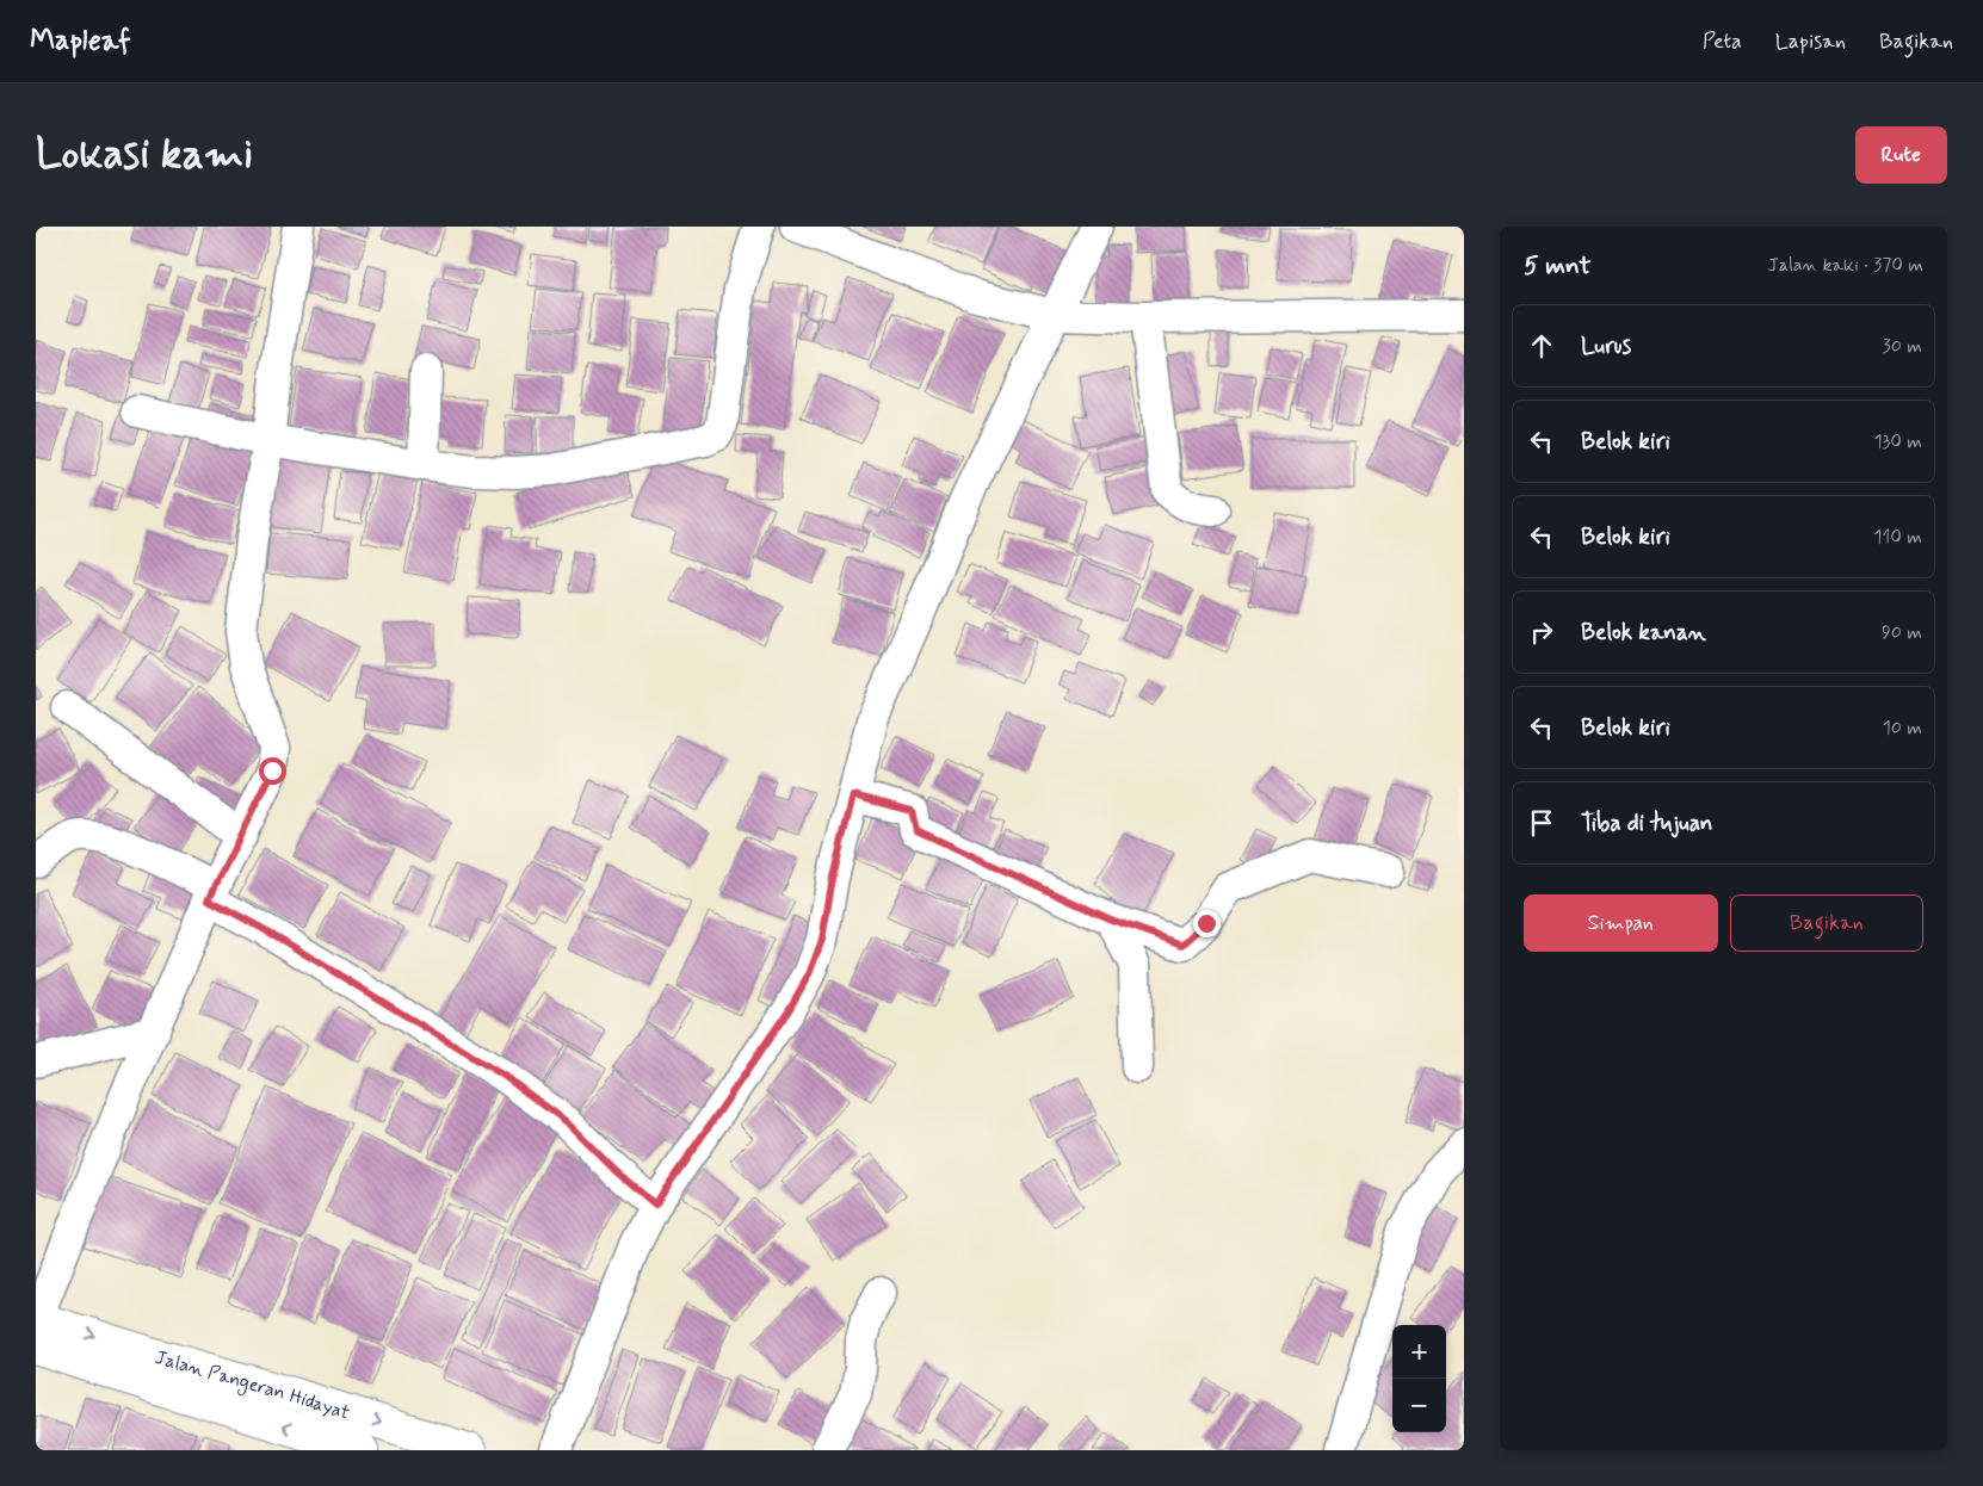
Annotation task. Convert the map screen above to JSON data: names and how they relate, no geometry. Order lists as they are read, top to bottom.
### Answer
{
  "streets": {
    "highway": ["Jalan Pangeran Hidayat"]
  },
  "page": {
    "header": "Mapleaf",
    "nav": ["Peta", "Lapisan", "Bagikan"],
    "buttons": [
      "Rute",
      ["Simpan", "Bagikan"]
    ],
    "title": "Lokasi kami",
    "heading": ["5 mnt", "Jalan kaki · 370 m"],
    "list": [
      ["Lurus", "30 m"],
      ["Belok kiri", "130 m"],
      ["Belok kiri", "110 m"],
      ["Belok kanan", "90 m"],
      ["Belok kiri", "10 m"],
      "Tiba di tujuan"
    ],
    "map_buttons": ["+", "−"]
  }
}
